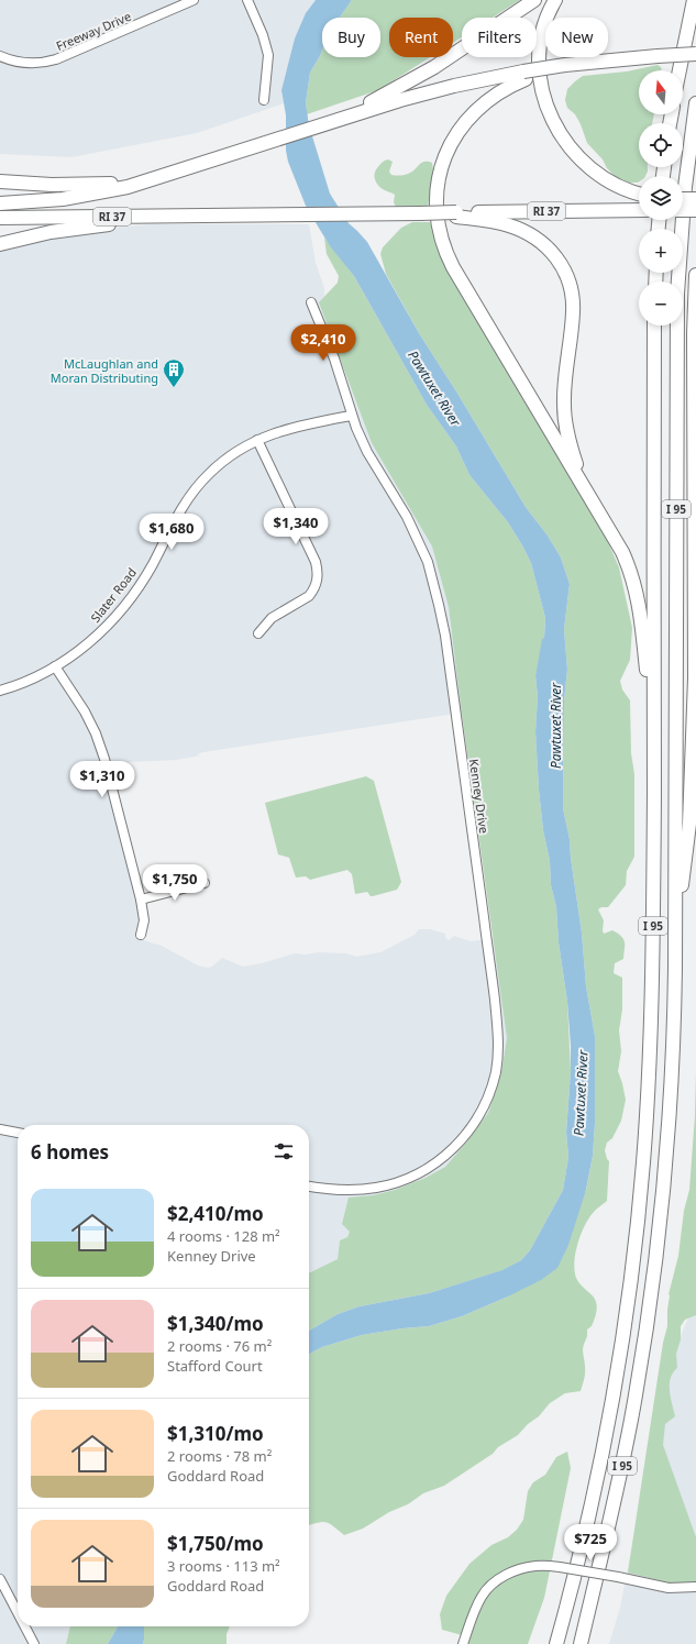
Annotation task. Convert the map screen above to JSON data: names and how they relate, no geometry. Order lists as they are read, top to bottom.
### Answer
{
  "streets": {
    "highway": ["RI 37", "I 95"],
    "street": ["Freeway Drive", "Slater Road", "Kenney Drive"]
  },
  "crossings": [
    ["Slater Road", "Kenney Drive"]
  ],
  "water": ["Pawtuxet River"],
  "places": {
    "building": ["McLaughlan and Moran Distributing"]
  },
  "north": "top",
  "page": {
    "chip": [
      "Buy",
      "Rent",
      "Filters",
      "New"
    ],
    "map_buttons": ["+", "−"],
    "price": [
      "$2,410",
      "$1,340",
      "$1,680",
      "$1,310",
      "$1,750",
      "$725"
    ],
    "heading": "6 homes",
    "list": [
      {
        "name": "$2,410/mo",
        "note": "4 rooms · 128 m² · Kenney Drive"
      },
      {
        "name": "$1,340/mo",
        "note": "2 rooms · 76 m² · Stafford Court"
      },
      {
        "name": "$1,310/mo",
        "note": "2 rooms · 78 m² · Goddard Road"
      },
      {
        "name": "$1,750/mo",
        "note": "3 rooms · 113 m² · Goddard Road"
      }
    ]
  }
}
